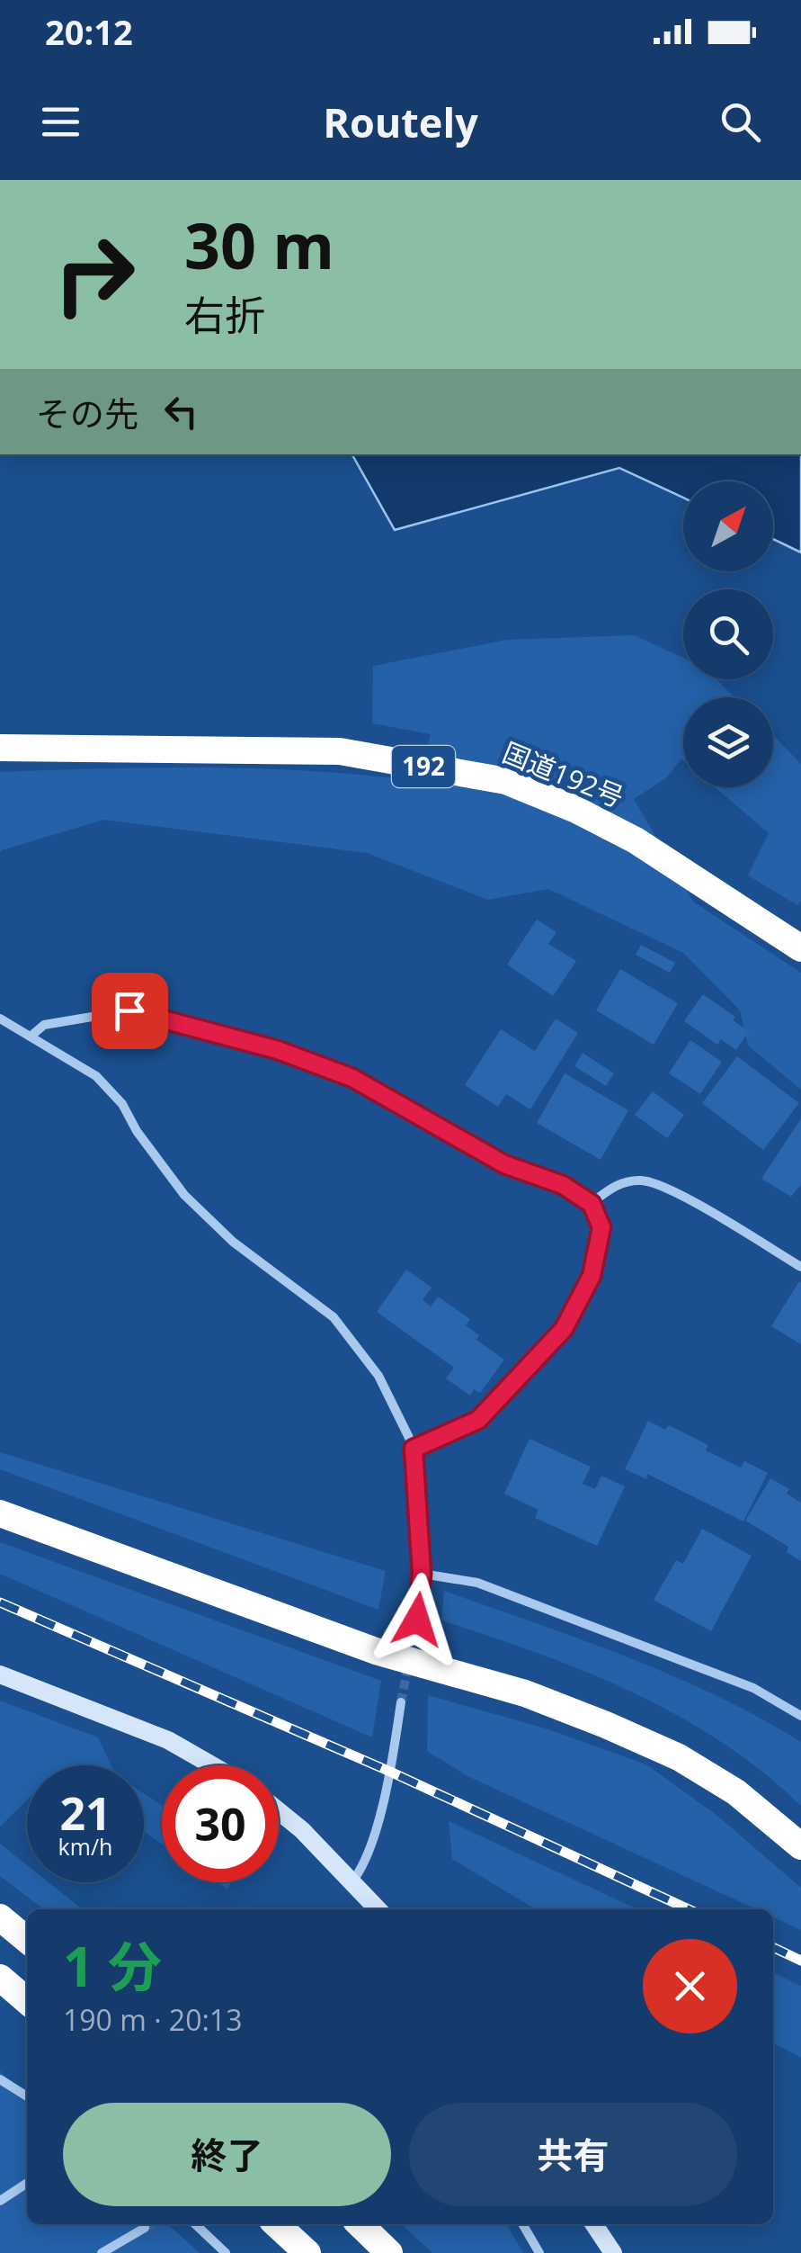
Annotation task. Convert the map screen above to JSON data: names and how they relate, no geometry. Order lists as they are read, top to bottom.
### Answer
{
  "streets": {
    "highway": ["192", "国道192号"]
  },
  "north": "top right",
  "page": {
    "status": "20:12",
    "header": "Routely",
    "turn": ["30 m", "右折"],
    "then": "その先",
    "speed": "21 km/h",
    "limit": "30",
    "heading": ["1 分", "190 m · 20:13"],
    "buttons": ["終了", "共有"]
  }
}
